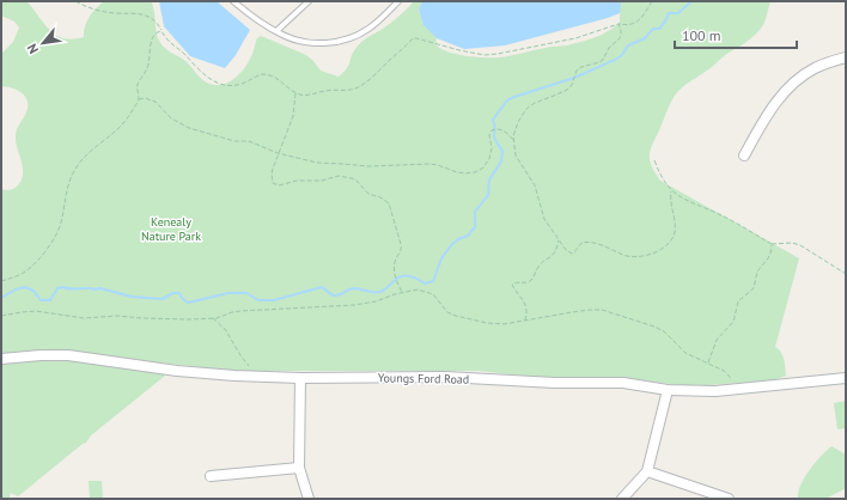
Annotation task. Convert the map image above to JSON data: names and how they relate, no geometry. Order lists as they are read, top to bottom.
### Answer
{
  "streets": {
    "street": ["Youngs Ford Road"]
  },
  "parks": ["Kenealy Nature Park"],
  "scale_bar": "100 m",
  "north": "bottom left"
}
